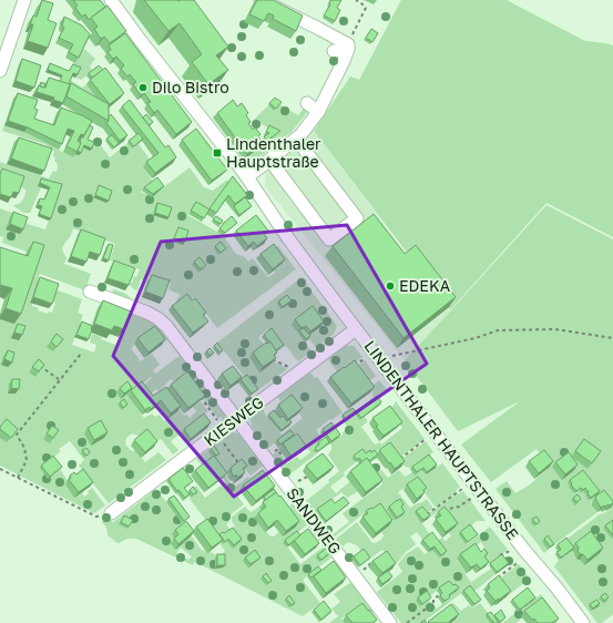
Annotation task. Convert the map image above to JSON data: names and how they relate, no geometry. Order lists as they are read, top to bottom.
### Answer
{
  "streets": {
    "street": ["KIESWEG", "LINDENTHALER HAUPTSTRASSE", "SANDWEG"]
  },
  "crossings": [
    ["KIESWEG", "LINDENTHALER HAUPTSTRASSE"],
    ["KIESWEG", "SANDWEG"]
  ],
  "places": {
    "other": ["Dilo Bistro", "EDEKA"],
    "transit": ["Lindenthaler Hauptstraße"]
  }
}
